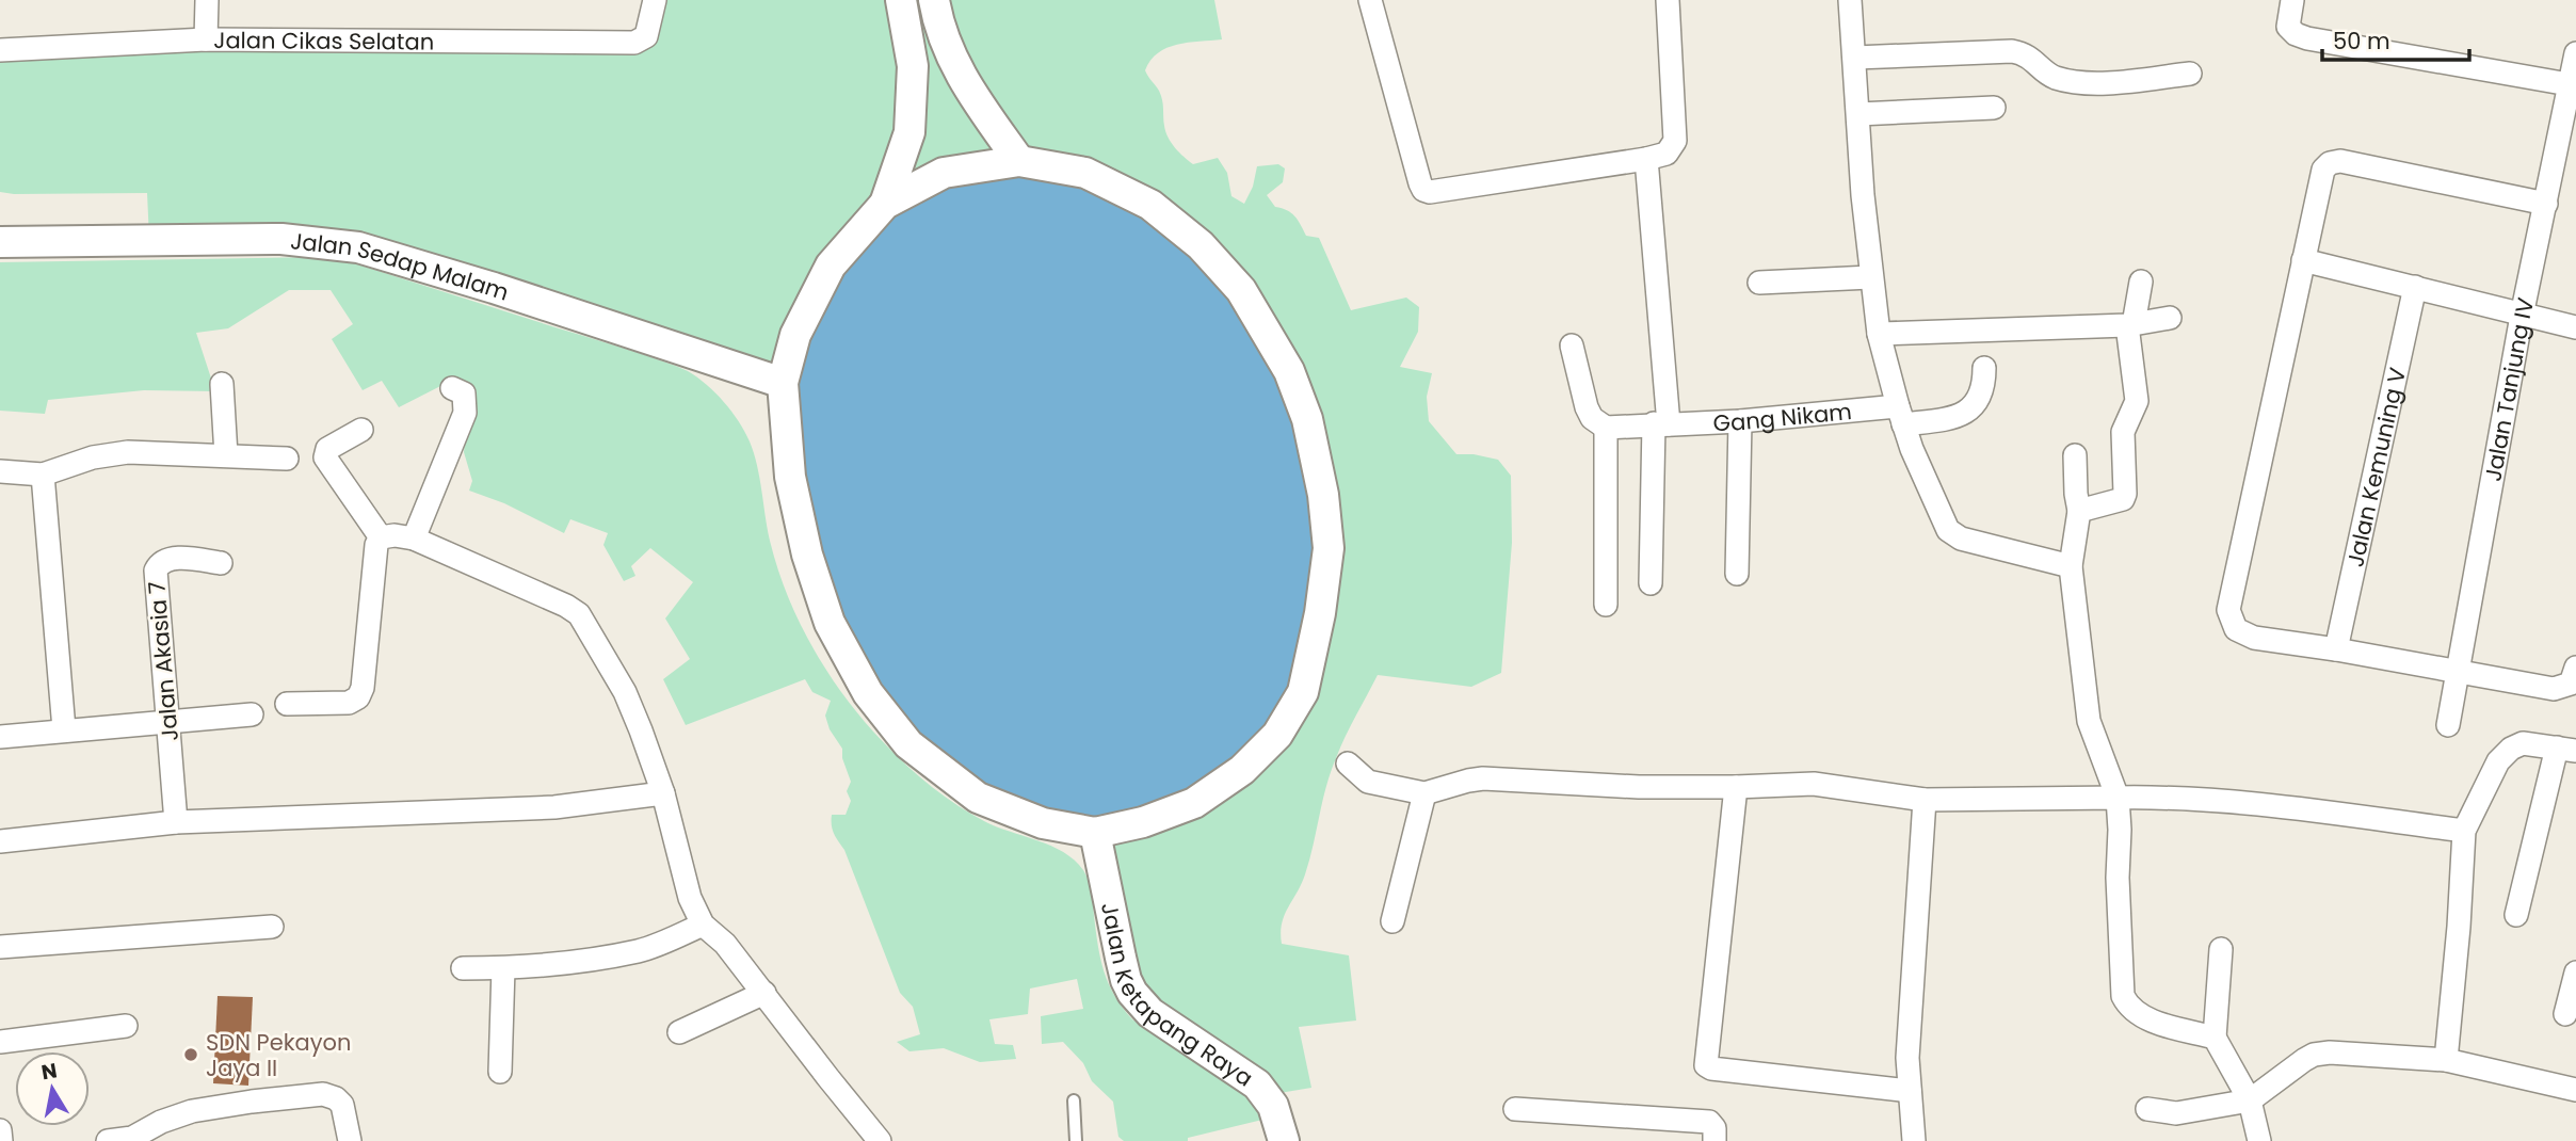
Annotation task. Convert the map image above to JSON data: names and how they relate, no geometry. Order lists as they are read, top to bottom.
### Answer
{
  "streets": {
    "street": [
      "Jalan Cikas Selatan",
      "Jalan Sedap Malam",
      "Jalan Tanjung IV",
      "Gang Nikam",
      "Jalan Kemuning V",
      "Jalan Akasia 7",
      "Jalan Ketapang Raya"
    ]
  },
  "places": ["SDN Pekayon Jaya II"],
  "scale_bar": "50 m",
  "north": "top"
}
